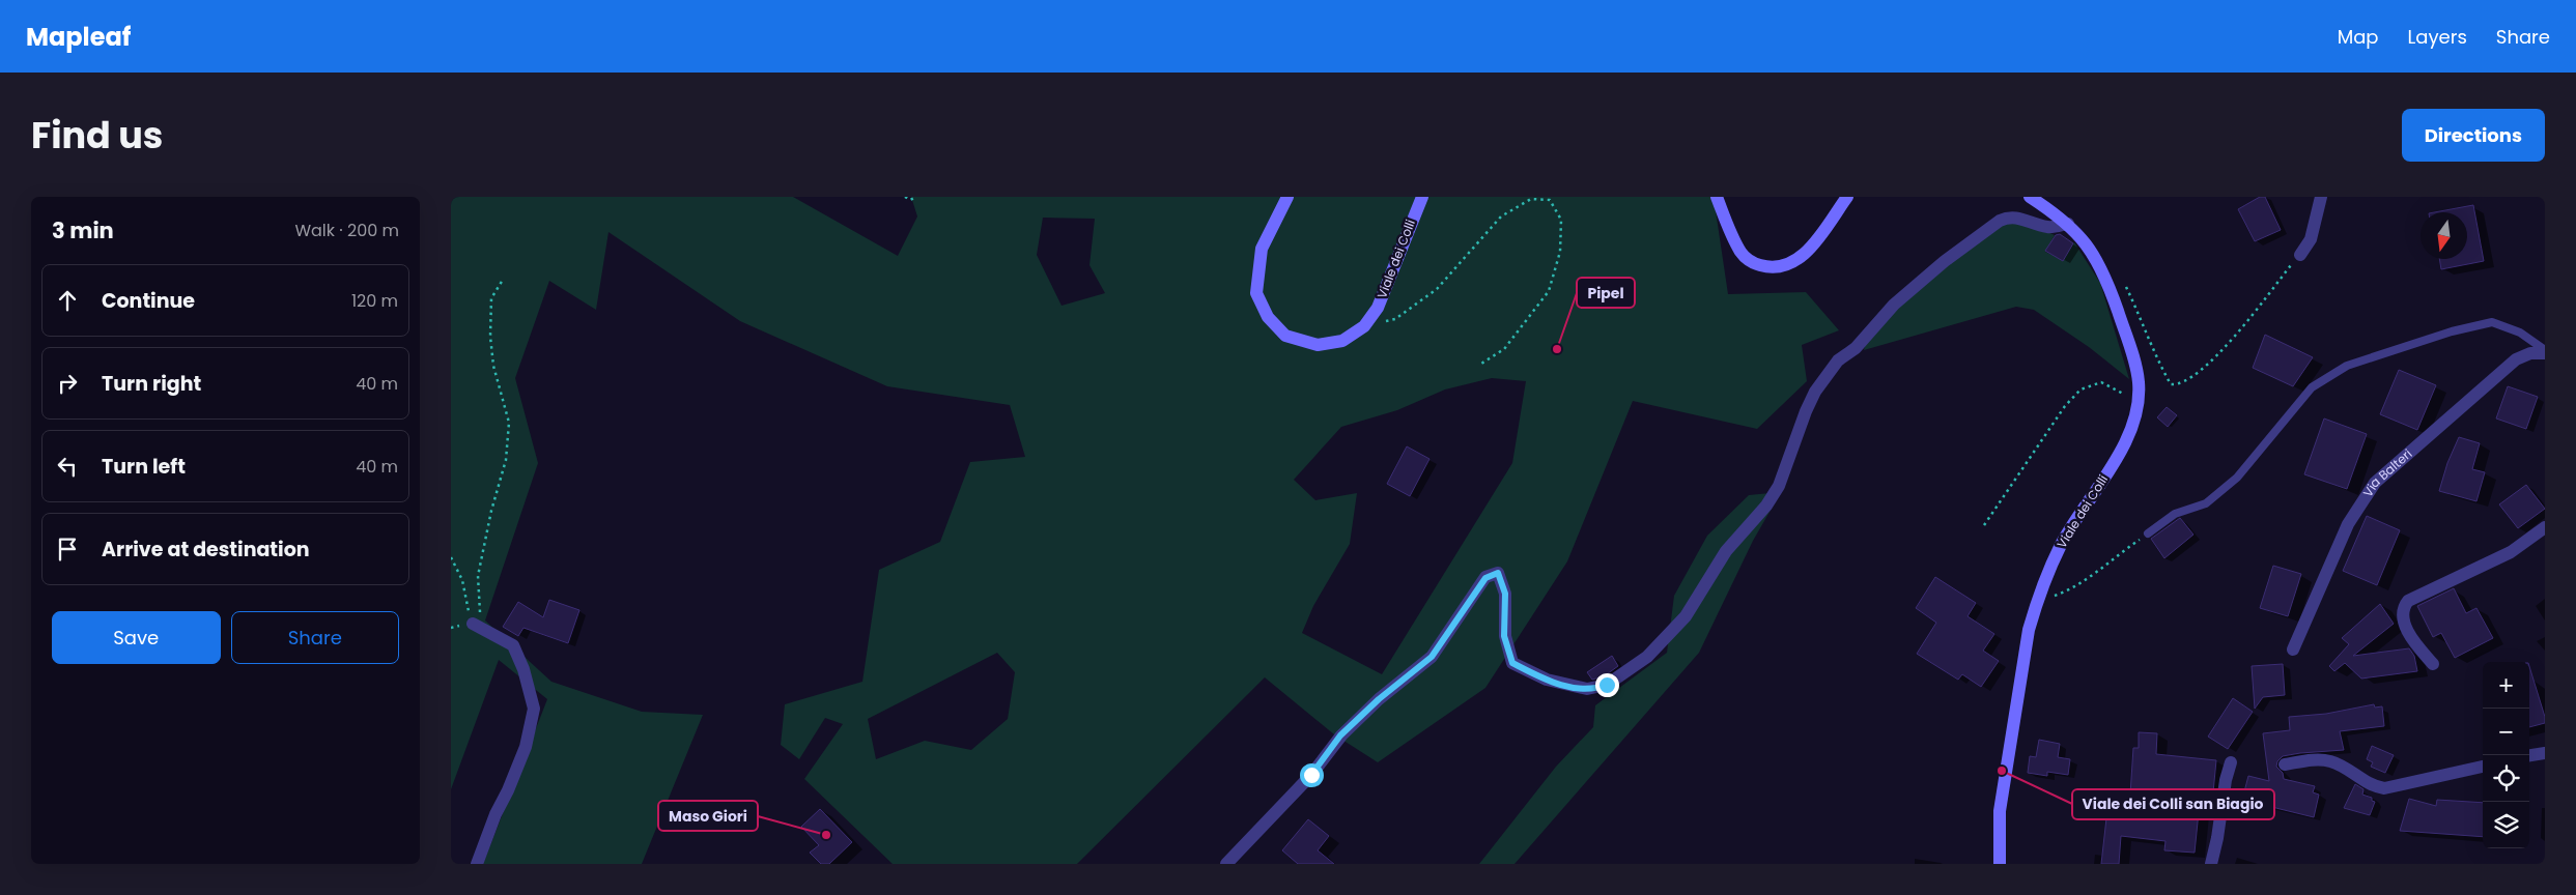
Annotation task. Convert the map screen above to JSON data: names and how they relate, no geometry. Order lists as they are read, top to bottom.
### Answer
{
  "streets": {
    "main road": ["Viale dei Colli"],
    "street": ["Via Balteri"]
  },
  "places": ["Pipel", "Viale dei Colli san Biagio", "Maso Giori"],
  "north": "bottom",
  "page": {
    "header": "Mapleaf",
    "nav": ["Map", "Layers", "Share"],
    "title": "Find us",
    "buttons": [
      "Directions",
      ["Save", "Share"]
    ],
    "heading": ["3 min", "Walk · 200 m"],
    "list": [
      ["Continue", "120 m"],
      ["Turn right", "40 m"],
      ["Turn left", "40 m"],
      "Arrive at destination"
    ],
    "map_buttons": ["+", "−"]
  }
}
